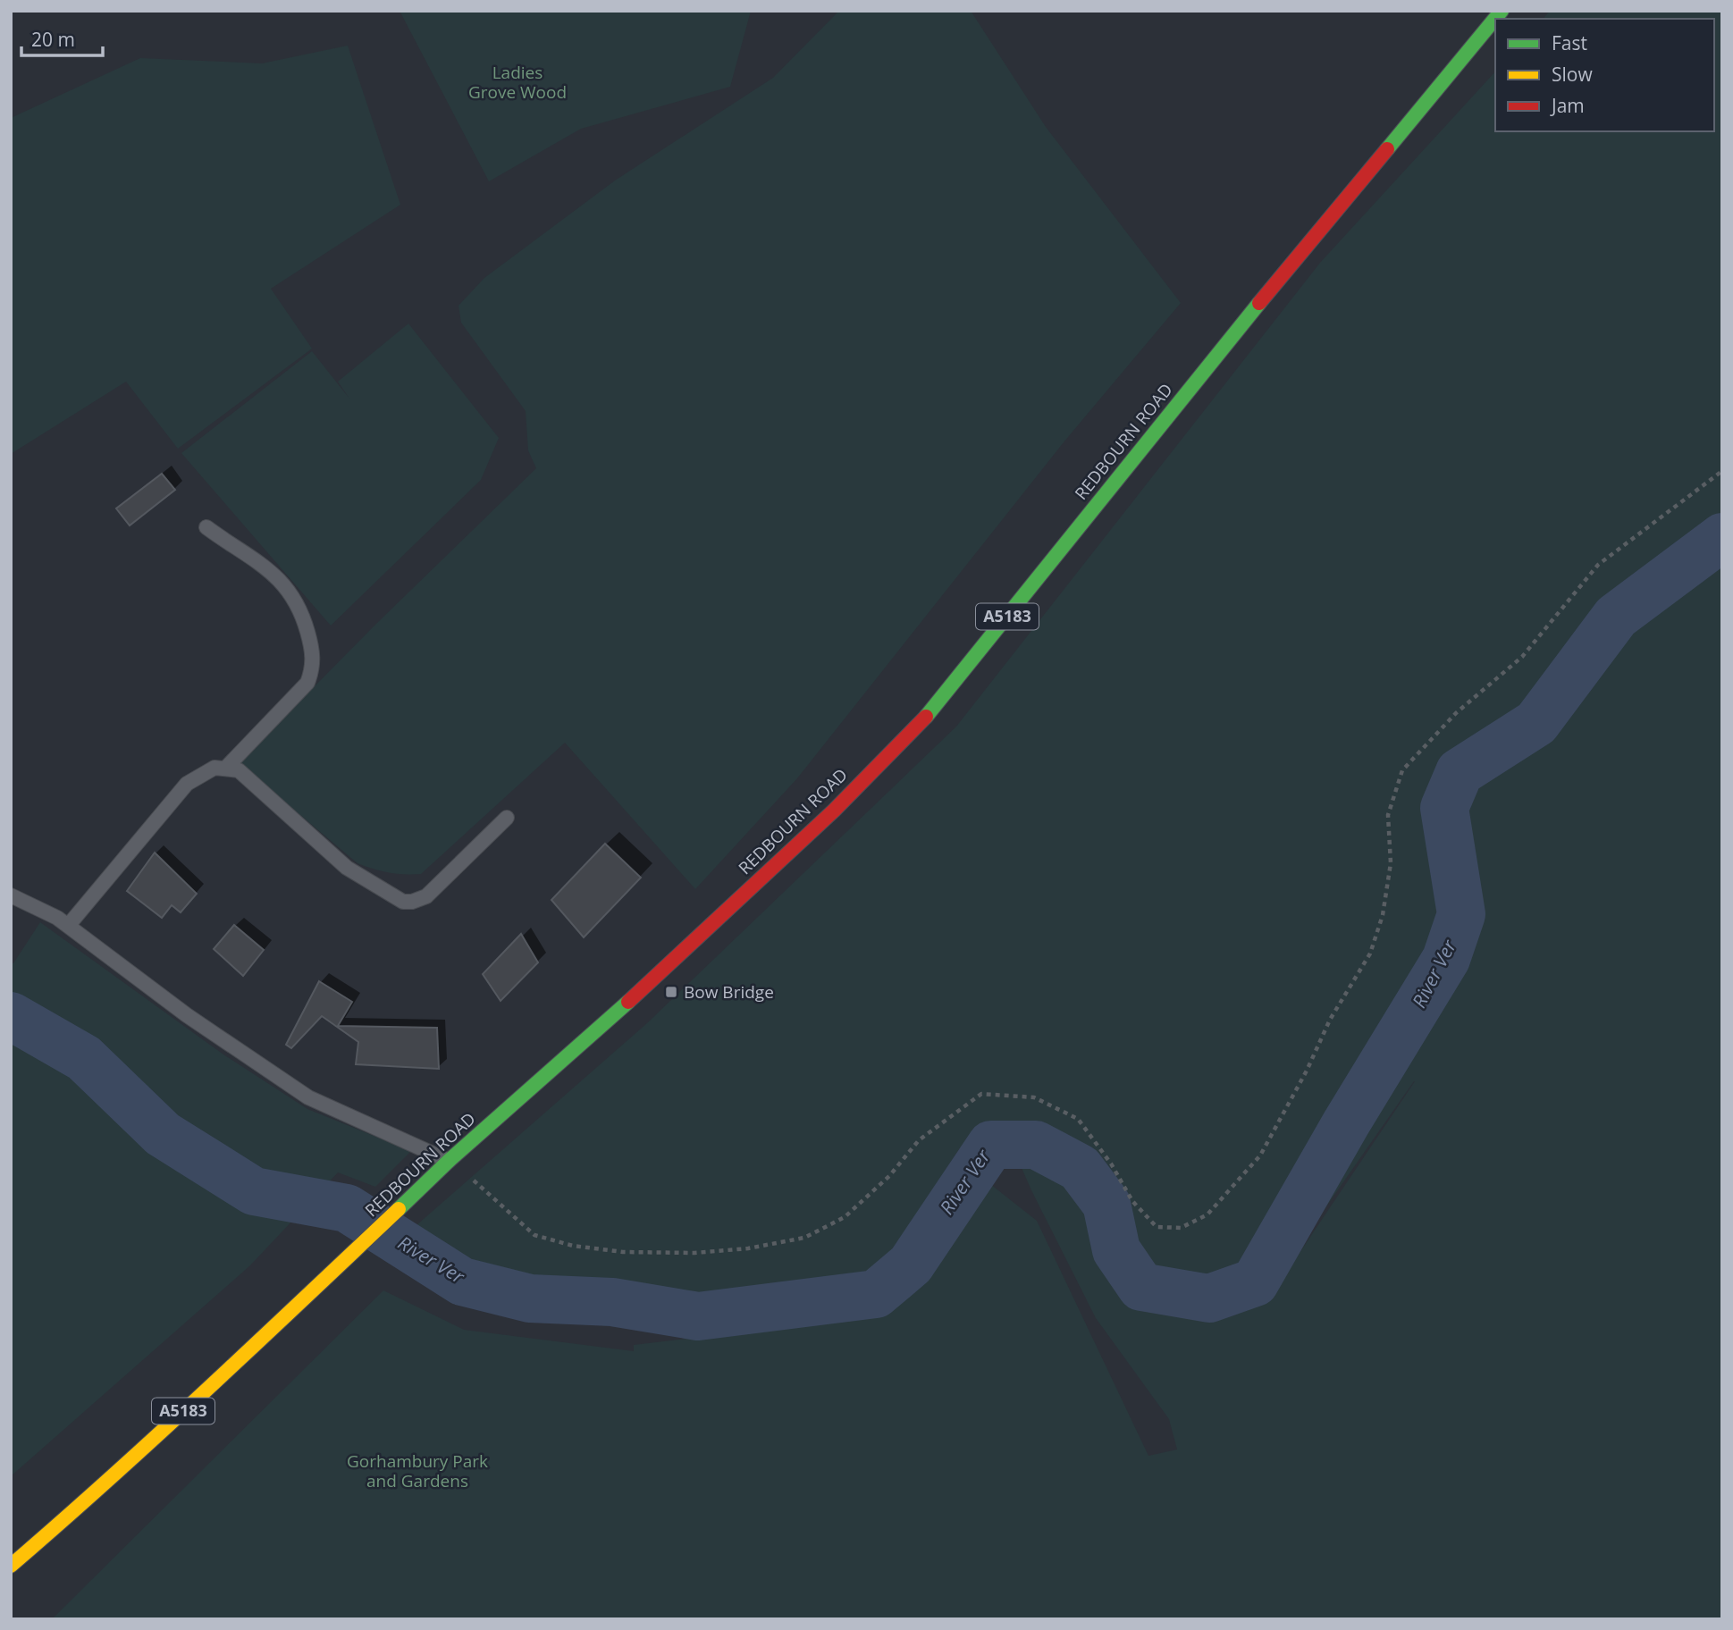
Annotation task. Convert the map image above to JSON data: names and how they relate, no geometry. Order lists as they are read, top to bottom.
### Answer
{
  "streets": {
    "main road": ["REDBOURN ROAD", "A5183"]
  },
  "water": ["River Ver"],
  "parks": ["Ladies Grove Wood", "Gorhambury Park and Gardens"],
  "places": {
    "transit": ["Bow Bridge"]
  },
  "legend": ["Fast", "Slow", "Jam"],
  "scale_bar": "20 m"
}
